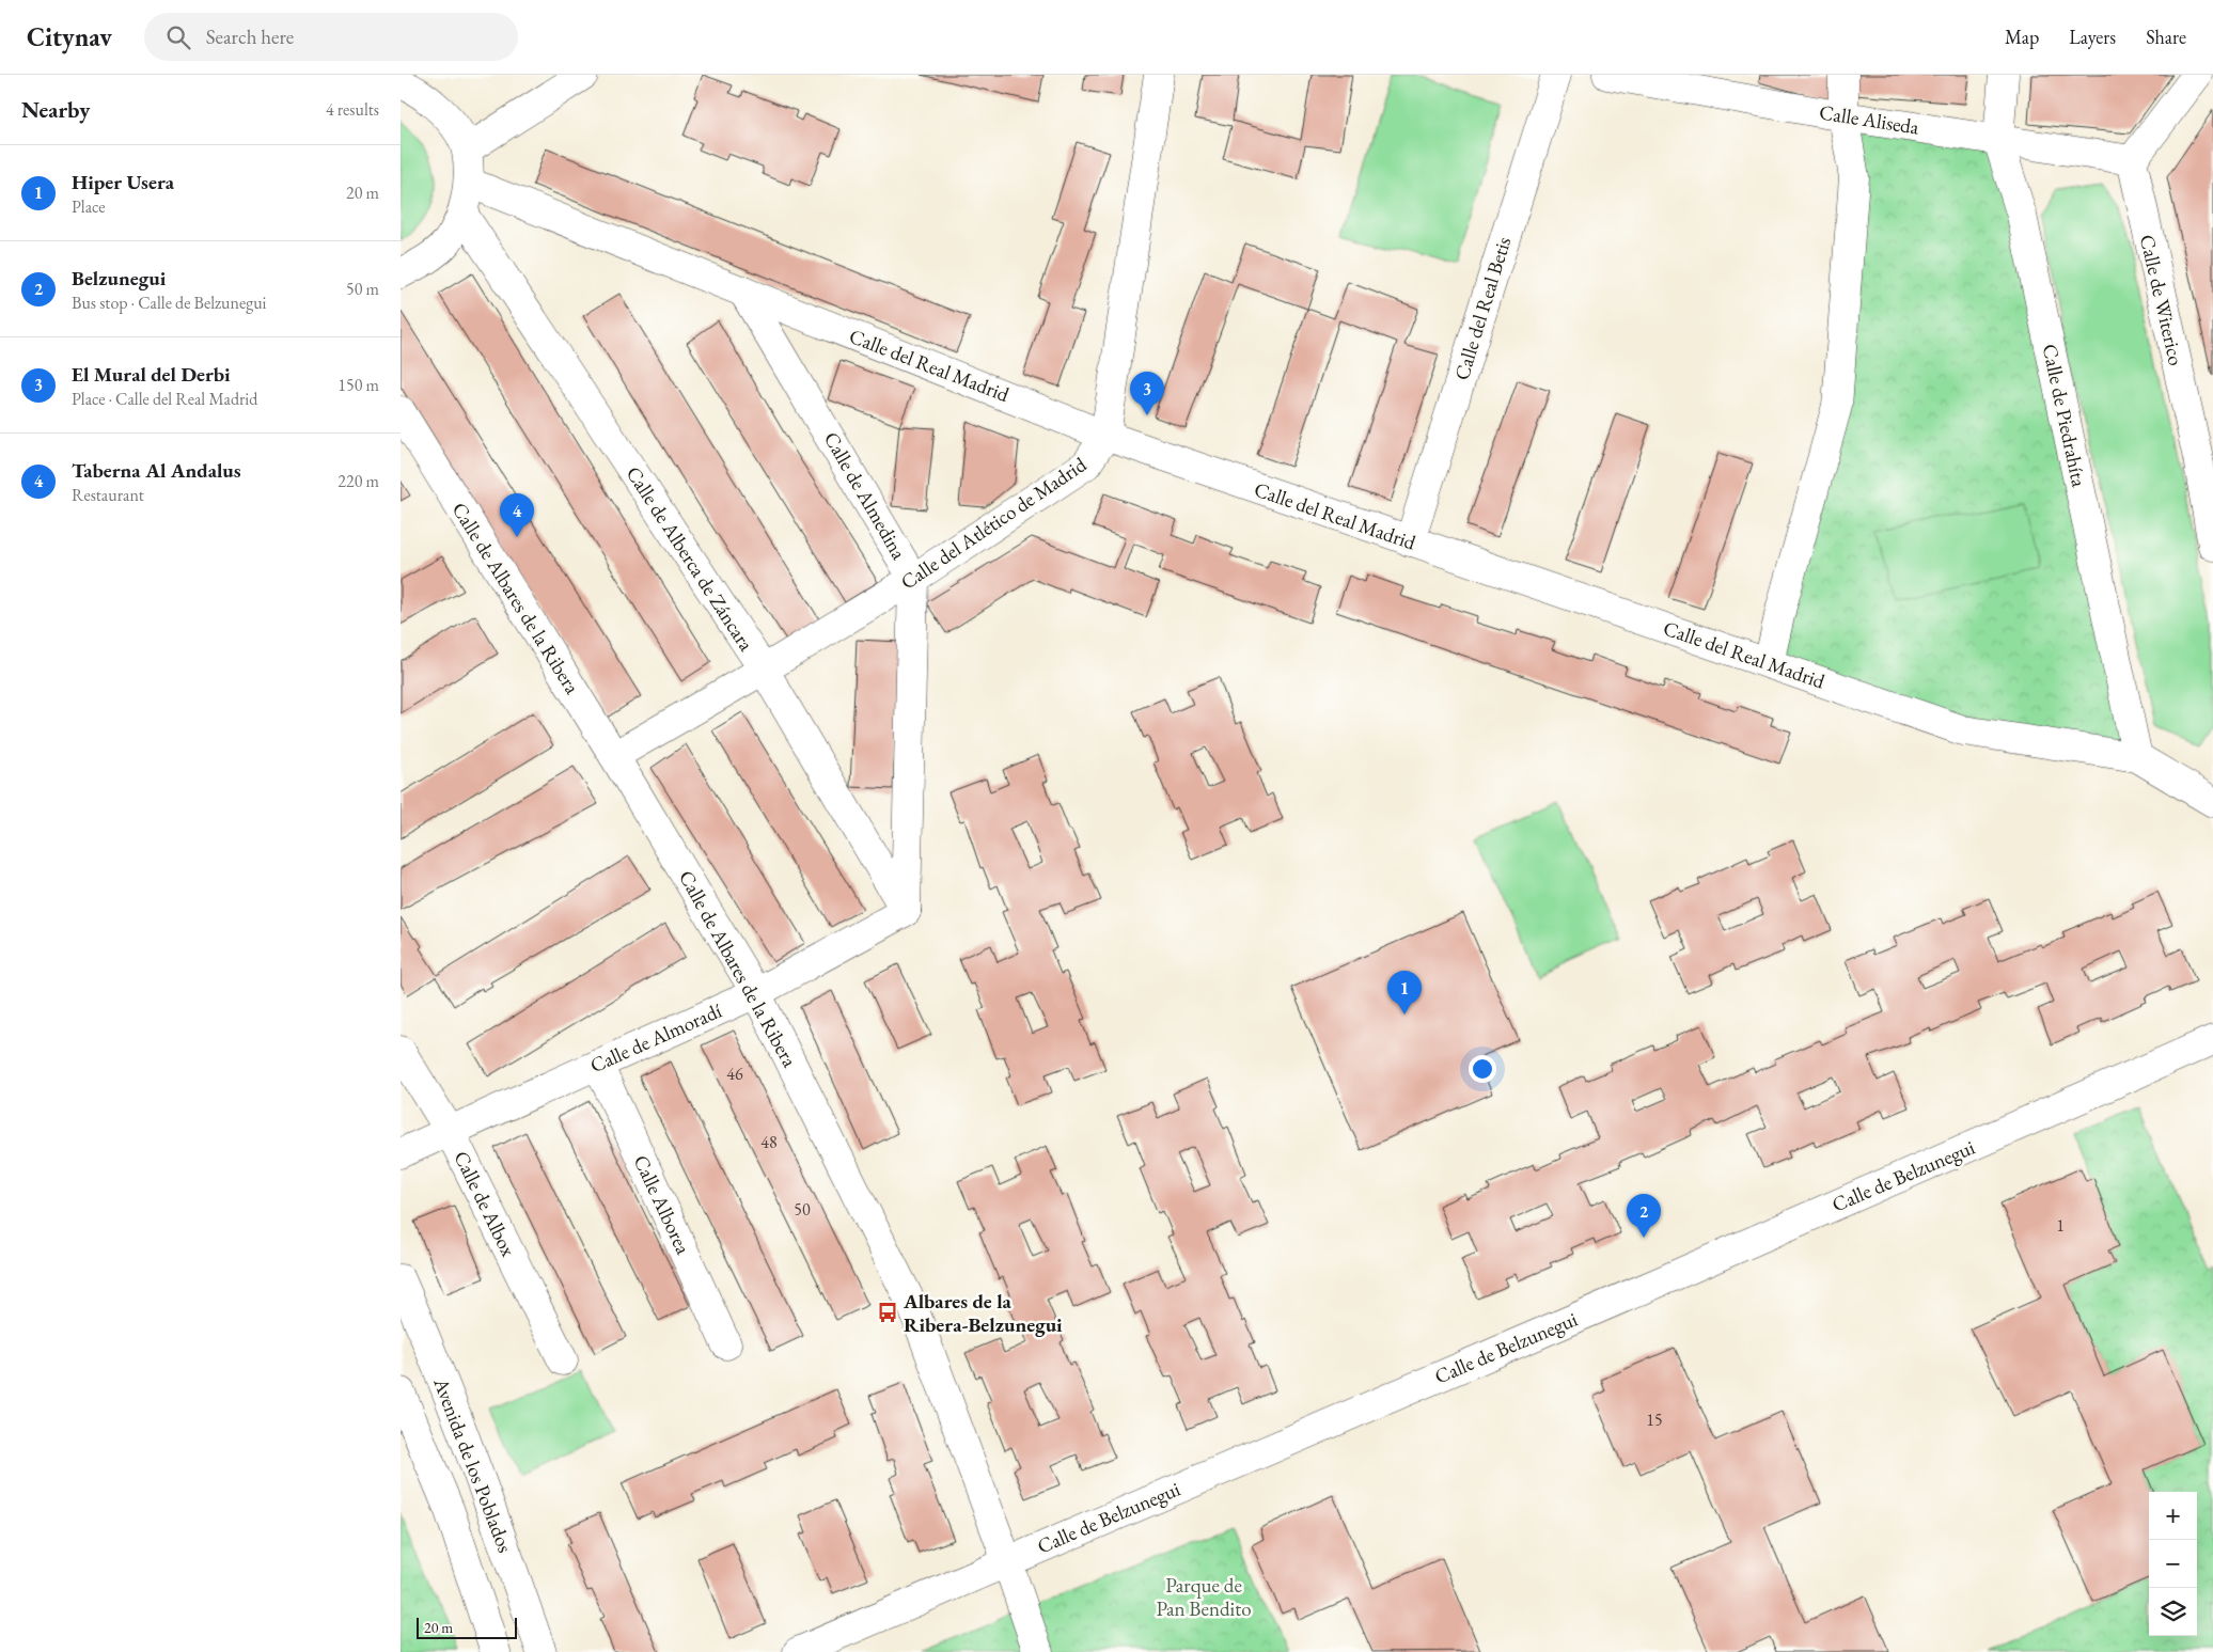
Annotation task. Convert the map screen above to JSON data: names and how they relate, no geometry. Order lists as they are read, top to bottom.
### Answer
{
  "streets": {
    "street": [
      "Calle Aliseda",
      "Calle de Witerico",
      "Calle del Real Betis",
      "Calle del Real Madrid",
      "Calle de Piedrahíta",
      "Calle de Almedina",
      "Calle del Atlético de Madrid",
      "Calle de Alberca de Záncara",
      "Calle de Albares de la Ribera",
      "Calle de Almoradí",
      "Calle de Belzunegui",
      "Calle de Albox",
      "Calle Alborea",
      "Avenida de los Poblados"
    ]
  },
  "crossings": [
    ["Calle Aliseda", "Calle de Witerico"],
    ["Calle Aliseda", "Calle de Piedrahíta"],
    ["Calle del Real Betis", "Calle del Real Madrid"],
    ["Calle del Real Madrid", "Calle de Piedrahíta"],
    ["Calle del Real Madrid", "Calle de Almedina"],
    ["Calle del Real Madrid", "Calle del Atlético de Madrid"],
    ["Calle de Almedina", "Calle del Atlético de Madrid"],
    ["Calle de Almedina", "Calle de Alberca de Záncara"],
    ["Calle de Almedina", "Calle de Almoradí"],
    ["Calle del Atlético de Madrid", "Calle de Alberca de Záncara"],
    ["Calle del Atlético de Madrid", "Calle de Albares de la Ribera"],
    ["Calle de Alberca de Záncara", "Calle de Almoradí"],
    ["Calle de Albares de la Ribera", "Calle de Almoradí"],
    ["Calle de Albares de la Ribera", "Calle de Belzunegui"],
    ["Calle de Almoradí", "Calle de Albox"],
    ["Calle de Almoradí", "Calle Alborea"]
  ],
  "parks": ["Parque de Pan Bendito"],
  "places": {
    "bus stop": ["Albares de la Ribera-Belzunegui"]
  },
  "house_numbers": [
    "46",
    "48",
    "50",
    "1",
    "15"
  ],
  "scale_bar": "20 m",
  "page": {
    "header": "Citynav",
    "search": "Search here",
    "nav": ["Map", "Layers", "Share"],
    "heading": ["Nearby", "4 results"],
    "list": [
      {
        "mark": "1",
        "name": "Hiper Usera",
        "note": "Place",
        "value": "20 m"
      },
      {
        "mark": "2",
        "name": "Belzunegui",
        "note": "Bus stop · Calle de Belzunegui",
        "value": "50 m"
      },
      {
        "mark": "3",
        "name": "El Mural del Derbi",
        "note": "Place · Calle del Real Madrid",
        "value": "150 m"
      },
      {
        "mark": "4",
        "name": "Taberna Al Andalus",
        "note": "Restaurant",
        "value": "220 m"
      }
    ],
    "pins": [
      "3",
      "4",
      "1",
      "2"
    ],
    "map_buttons": ["+", "−"],
    "scale": "20 m"
  }
}
